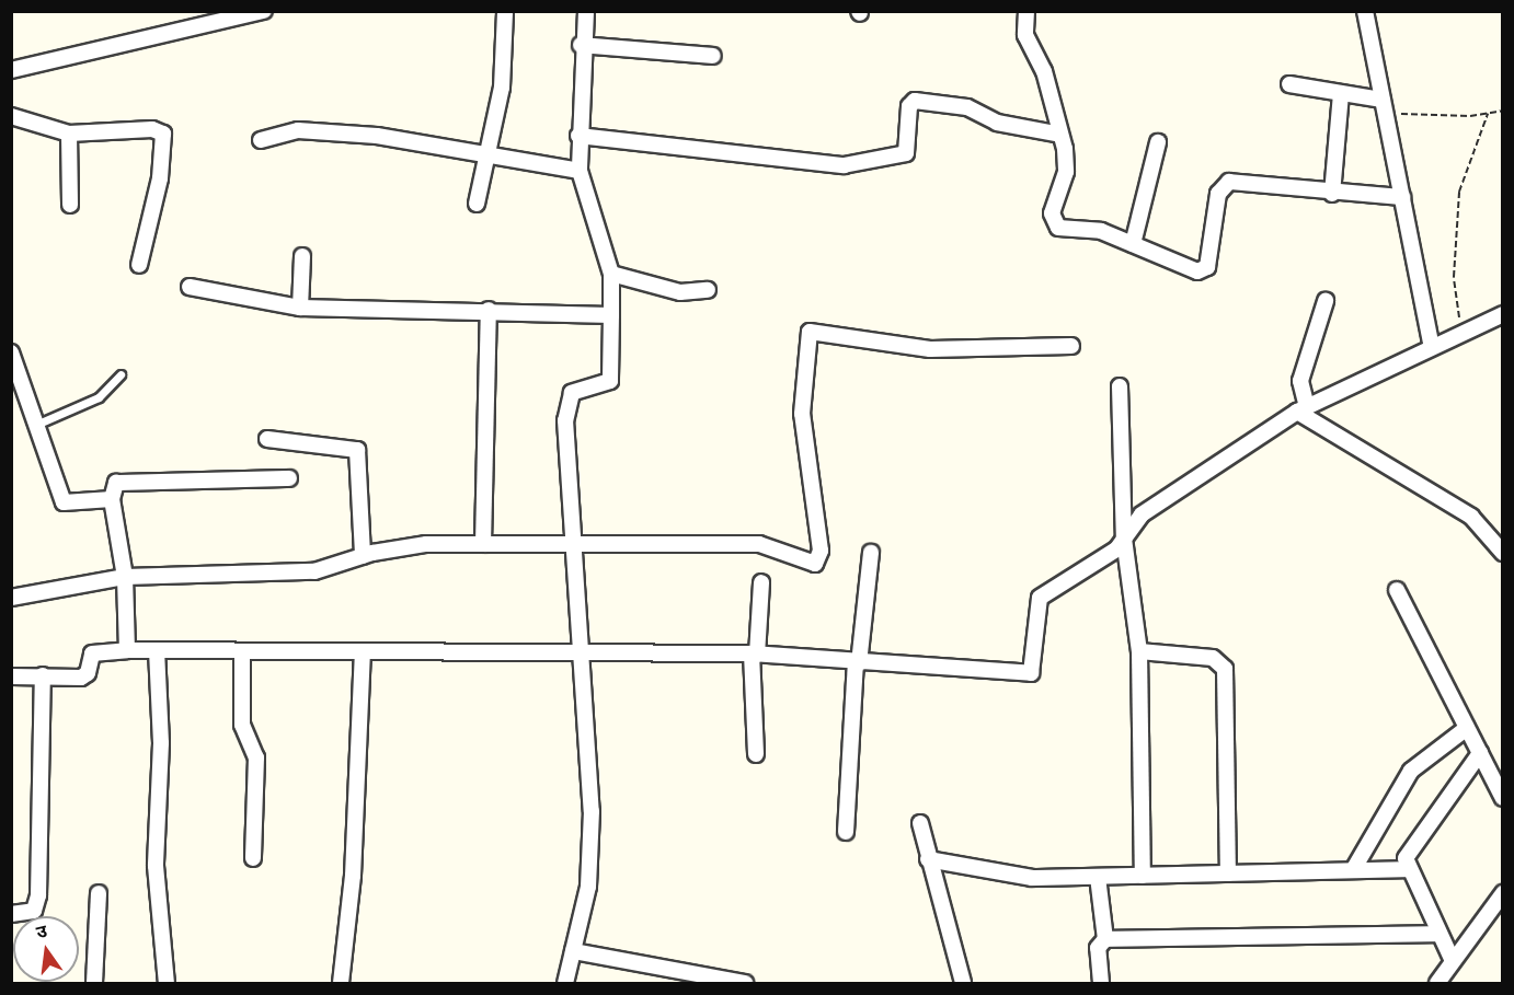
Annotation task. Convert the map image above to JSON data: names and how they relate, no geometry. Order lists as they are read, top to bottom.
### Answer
{
  "north": "top"
}
